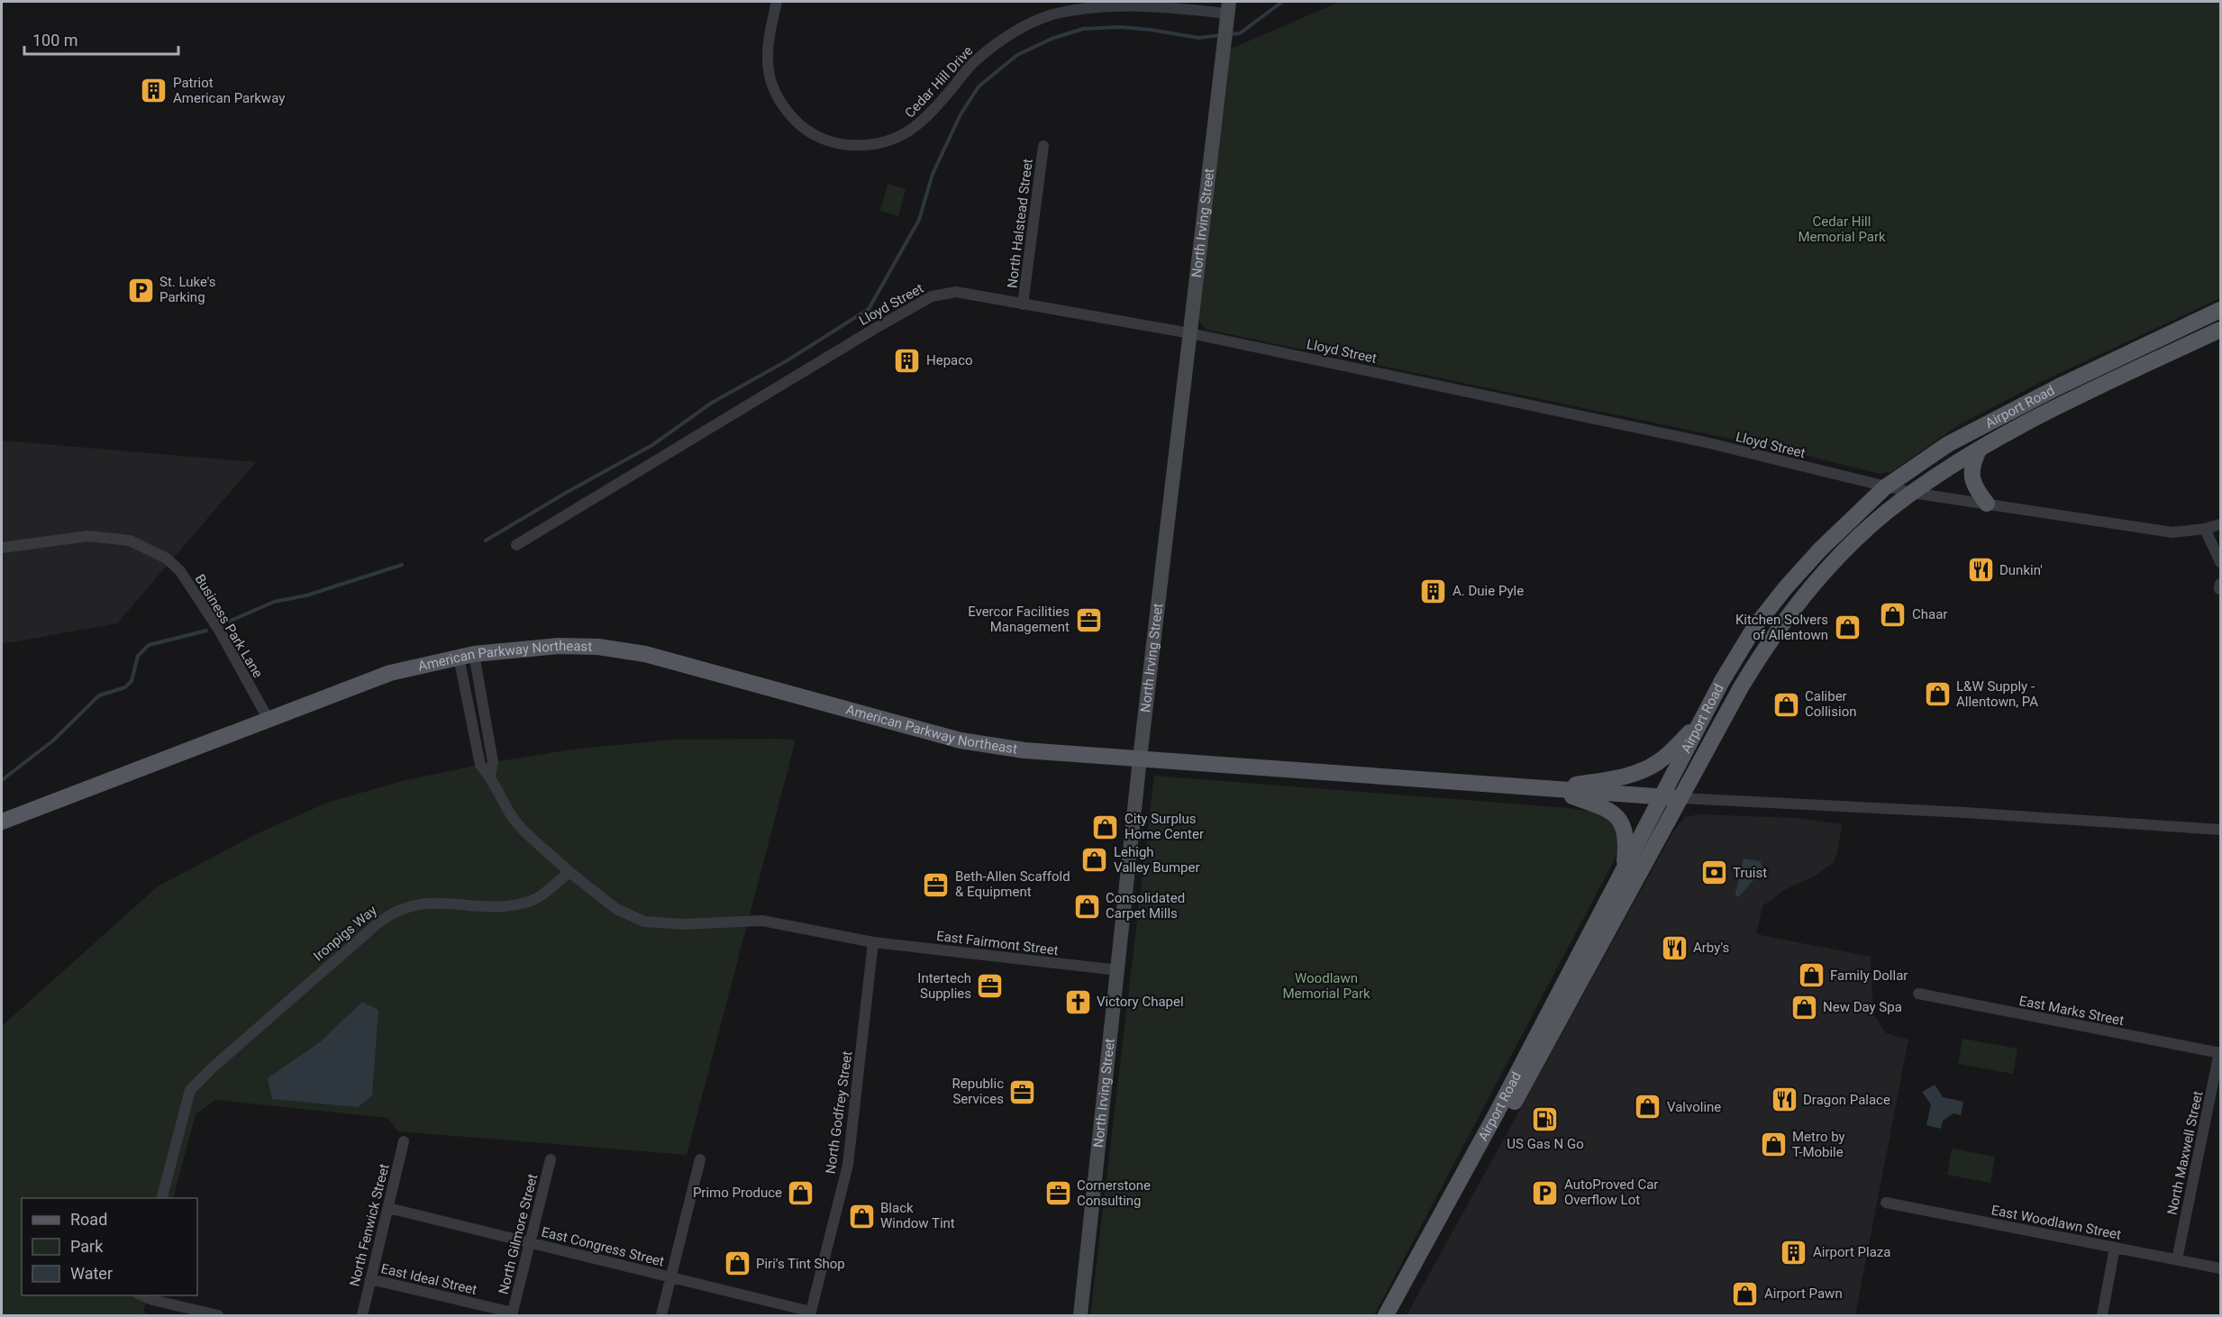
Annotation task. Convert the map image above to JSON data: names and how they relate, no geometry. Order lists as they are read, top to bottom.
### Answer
{
  "streets": {
    "main road": ["Airport Road", "American Parkway Northeast"],
    "street": [
      "Cedar Hill Drive",
      "North Halstead Street",
      "North Irving Street",
      "Lloyd Street",
      "Business Park Lane",
      "Ironpigs Way",
      "East Fairmont Street",
      "East Marks Street",
      "North Godfrey Street",
      "North Maxwell Street",
      "East Woodlawn Street",
      "North Fenwick Street",
      "North Gilmore Street",
      "East Congress Street",
      "East Ideal Street"
    ]
  },
  "crossings": [
    ["Cedar Hill Drive", "North Irving Street"],
    ["North Halstead Street", "Lloyd Street"],
    ["North Irving Street", "Lloyd Street"],
    ["North Irving Street", "American Parkway Northeast"],
    ["North Irving Street", "East Fairmont Street"],
    ["Lloyd Street", "Airport Road"],
    ["Business Park Lane", "American Parkway Northeast"],
    ["Ironpigs Way", "East Fairmont Street"],
    ["East Fairmont Street", "North Godfrey Street"],
    ["East Marks Street", "North Maxwell Street"],
    ["North Godfrey Street", "East Congress Street"],
    ["North Maxwell Street", "East Woodlawn Street"],
    ["North Fenwick Street", "East Congress Street"],
    ["North Fenwick Street", "East Ideal Street"],
    ["North Gilmore Street", "East Congress Street"],
    ["North Gilmore Street", "East Ideal Street"]
  ],
  "parks": ["Cedar Hill Memorial Park", "Woodlawn Memorial Park"],
  "places": {
    "building": [
      "Patriot American Parkway",
      "Hepaco",
      "A. Duie Pyle",
      "Airport Plaza"
    ],
    "parking": ["St. Luke's Parking", "AutoProved Car Overflow Lot"],
    "restaurant": ["Dunkin'", "Arby's", "Dragon Palace"],
    "shop": [
      "Chaar",
      "Kitchen Solvers of Allentown",
      "L&W Supply - Allentown, PA",
      "Caliber Collision",
      "City Surplus Home Center",
      "Lehigh Valley Bumper",
      "Consolidated Carpet Mills",
      "Family Dollar",
      "New Day Spa",
      "Valvoline",
      "Metro by T-Mobile",
      "Primo Produce",
      "Black Window Tint",
      "Piri's Tint Shop",
      "Airport Pawn"
    ],
    "office": [
      "Evercor Facilities Management",
      "Beth-Allen Scaffold & Equipment",
      "Intertech Supplies",
      "Republic Services",
      "Cornerstone Consulting"
    ],
    "bank": ["Truist"],
    "church": ["Victory Chapel"],
    "fuel station": ["US Gas N Go"]
  },
  "legend": ["Road", "Park", "Water"],
  "scale_bar": "100 m"
}
